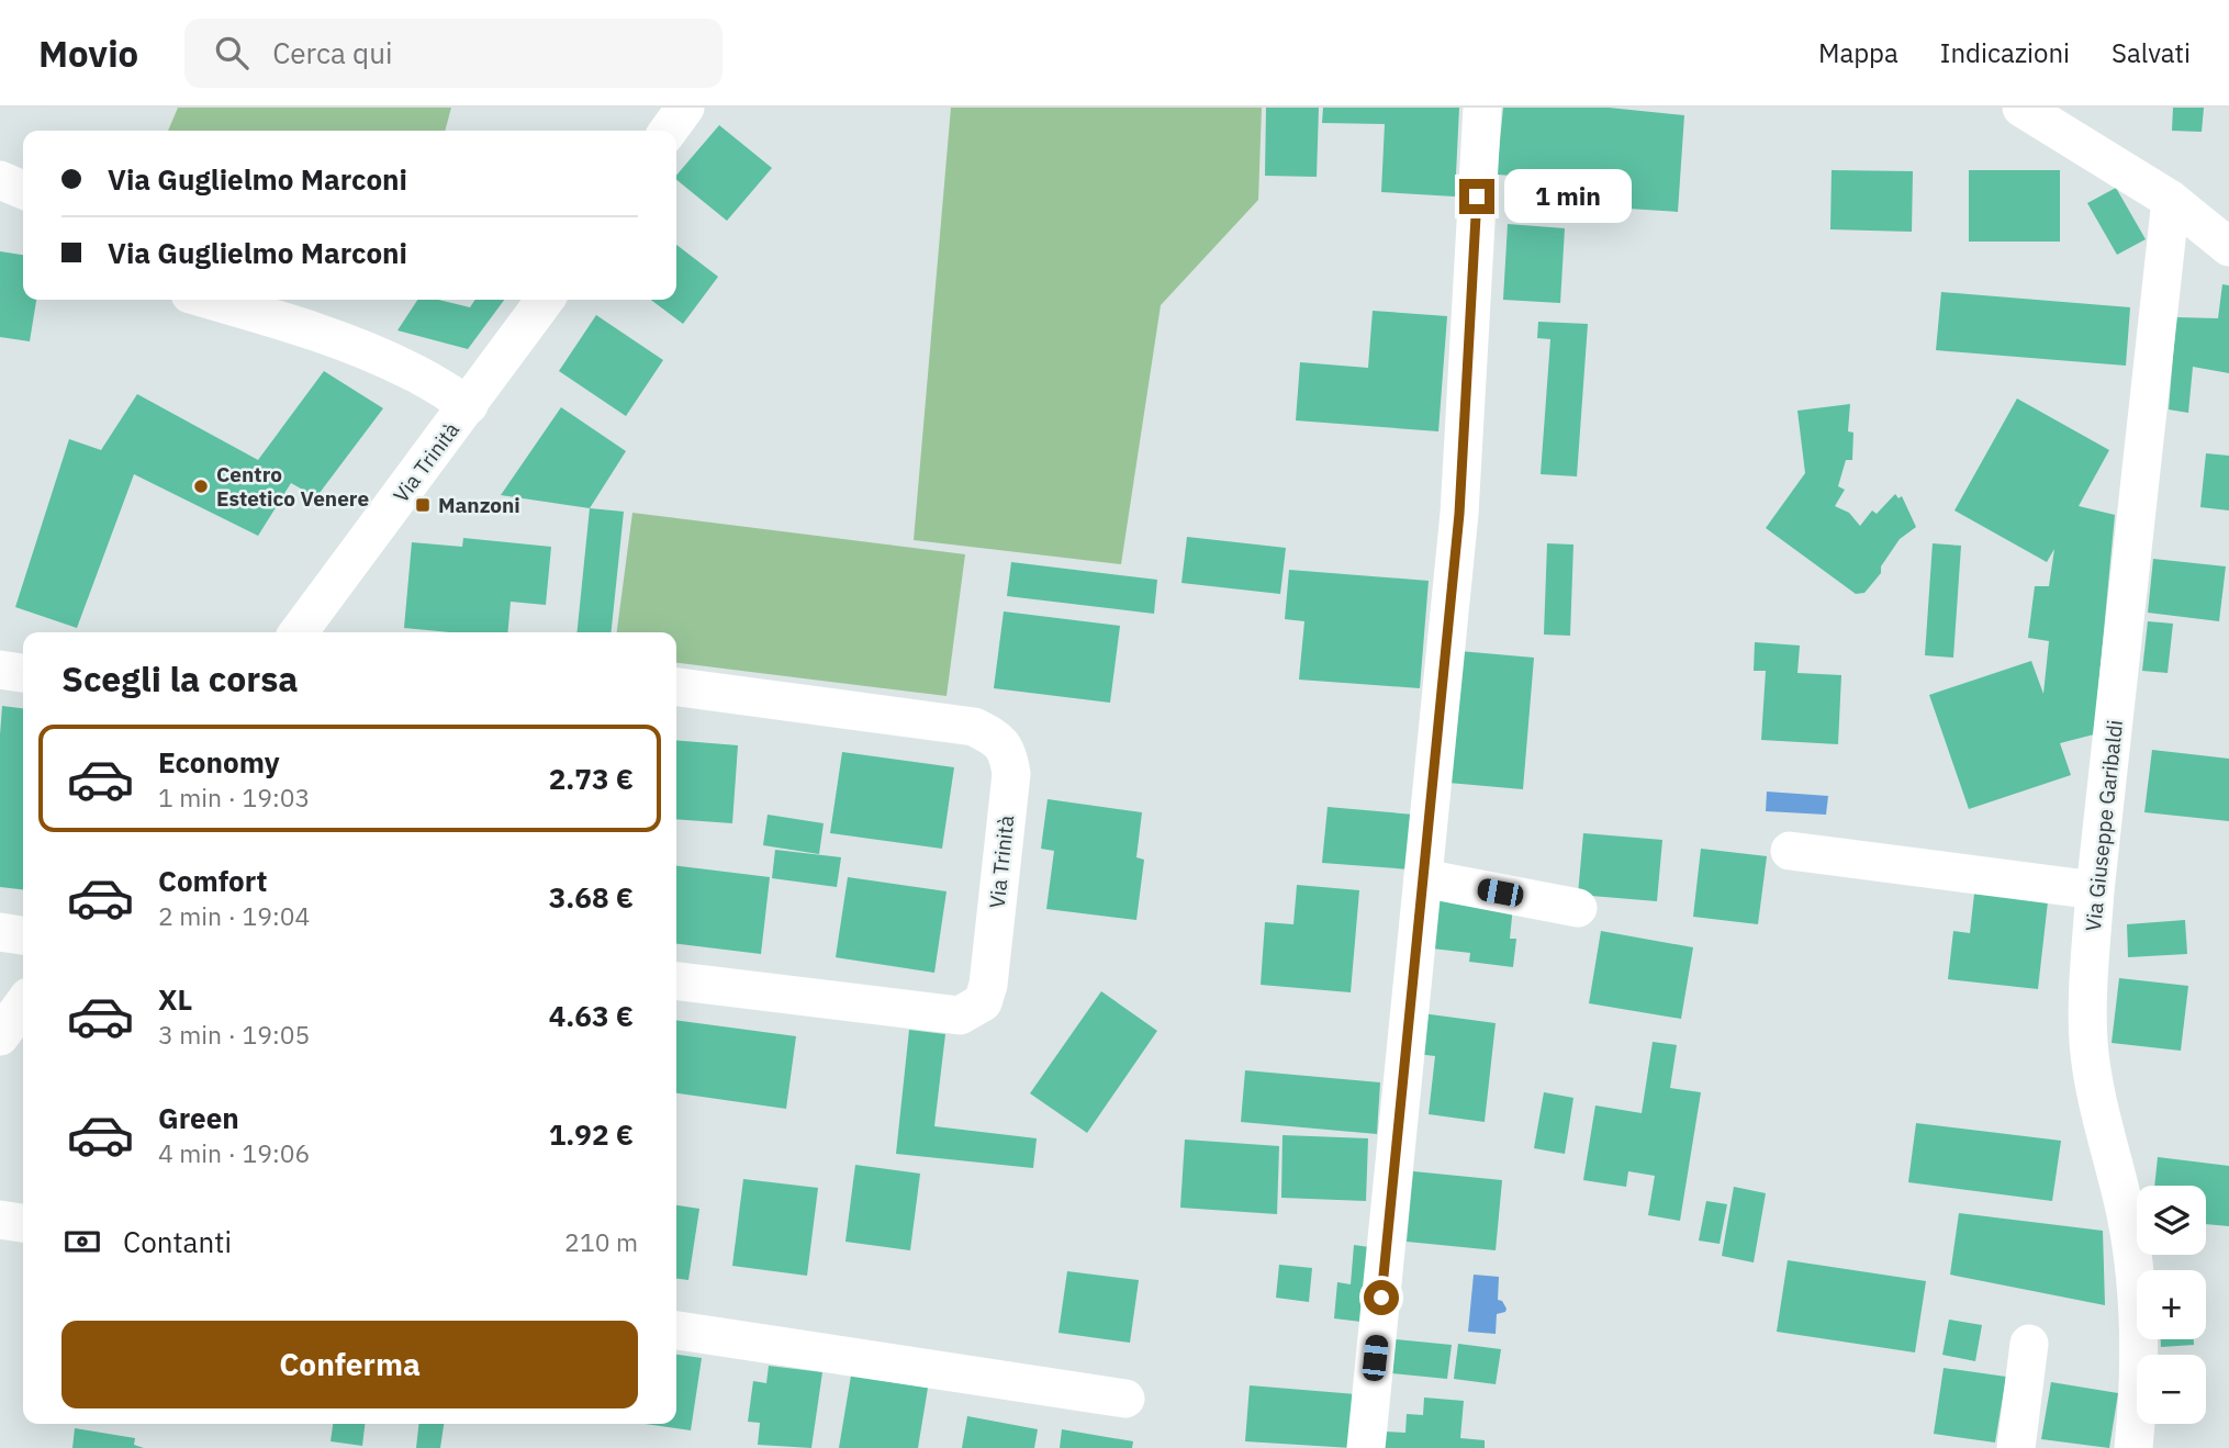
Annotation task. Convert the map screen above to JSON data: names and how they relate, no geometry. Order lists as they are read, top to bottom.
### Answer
{
  "streets": {
    "street": ["Via Trinità", "Via Giuseppe Garibaldi"]
  },
  "places": {
    "other": ["Centro Estetico Venere"],
    "transit": ["Manzoni"]
  },
  "page": {
    "header": "Movio",
    "search": "Cerca qui",
    "nav": ["Mappa", "Indicazioni", "Salvati"],
    "banner": ["Via Guglielmo Marconi", "Via Guglielmo Marconi"],
    "bubble": "1 min",
    "heading": "Scegli la corsa",
    "list": [
      {
        "name": "Economy",
        "note": "1 min · 19:03",
        "value": "2.73 €"
      },
      {
        "name": "Comfort",
        "note": "2 min · 19:04",
        "value": "3.68 €"
      },
      {
        "name": "XL",
        "note": "3 min · 19:05",
        "value": "4.63 €"
      },
      {
        "name": "Green",
        "note": "4 min · 19:06",
        "value": "1.92 €"
      }
    ],
    "map_buttons": ["+", "−"],
    "pay": ["Contanti", "210 m"],
    "buttons": "Conferma"
  }
}
